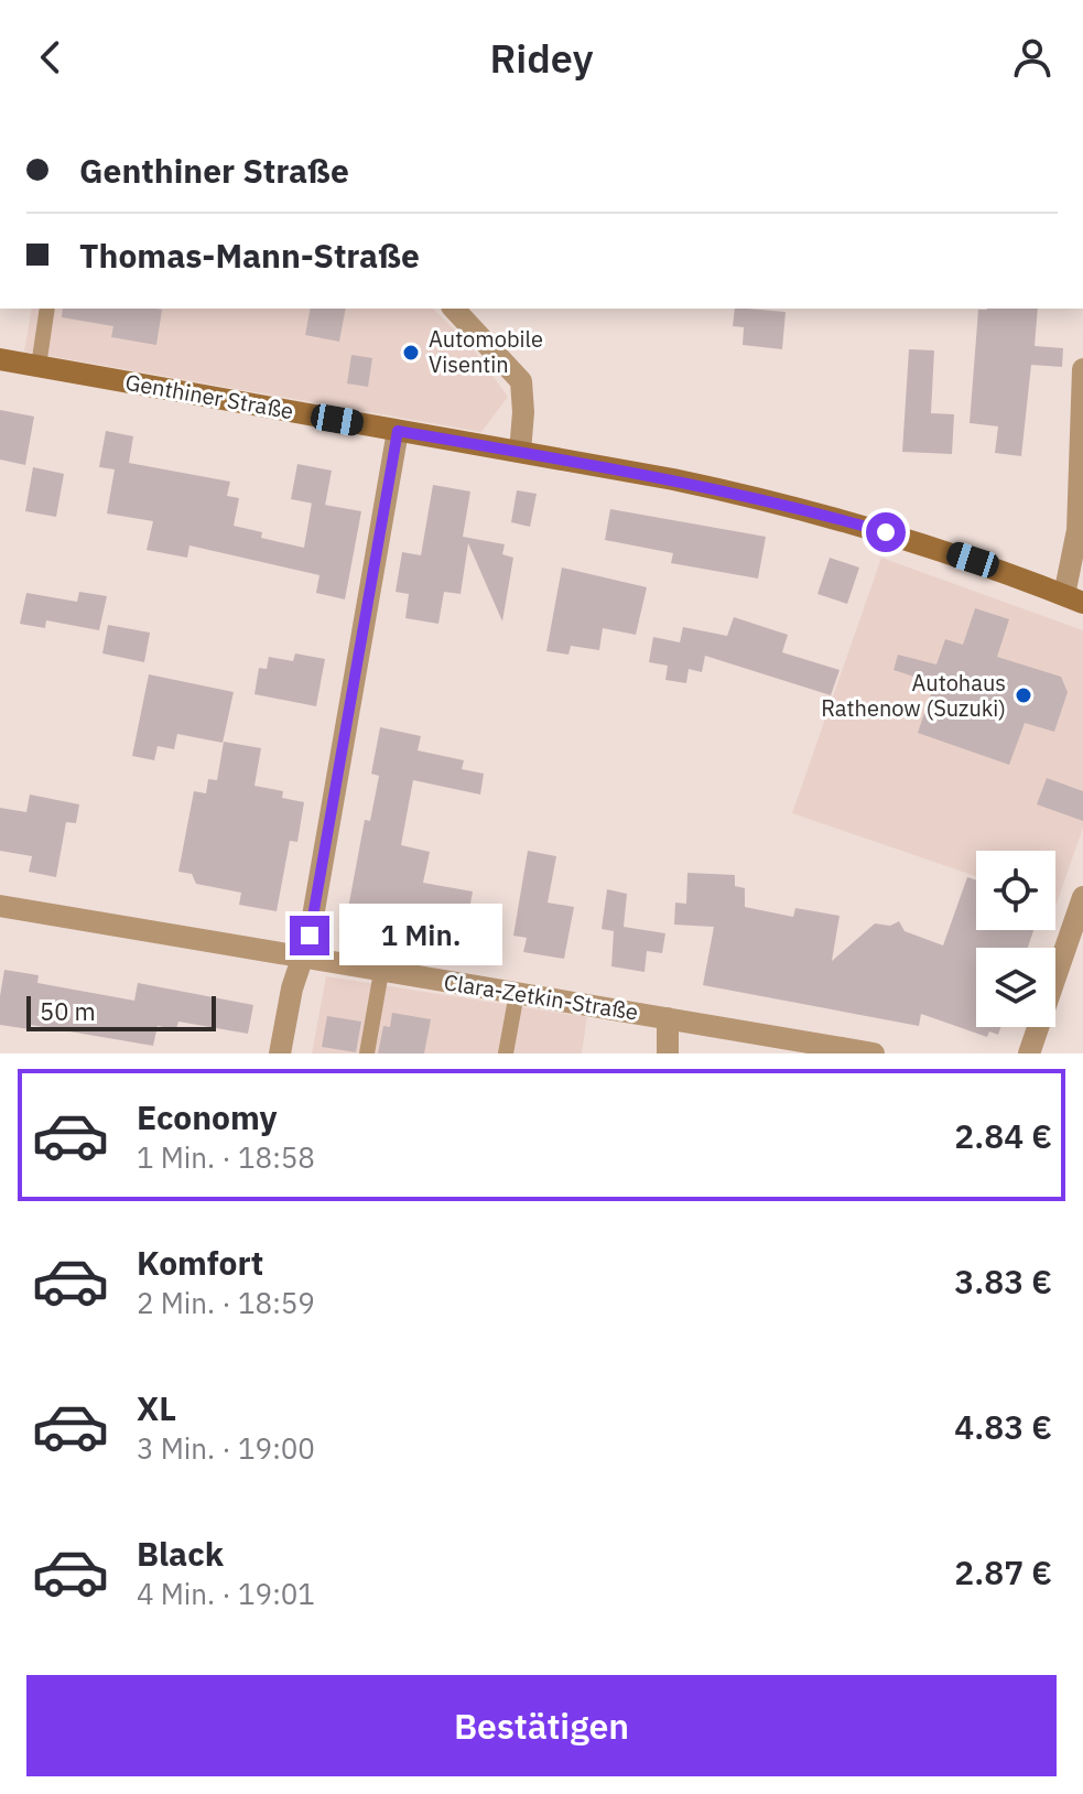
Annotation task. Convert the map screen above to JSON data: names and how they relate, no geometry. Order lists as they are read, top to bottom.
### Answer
{
  "streets": {
    "main road": ["Genthiner Straße"],
    "street": ["Clara-Zetkin-Straße"]
  },
  "places": ["Automobile Visentin", "Autohaus Rathenow (Suzuki)"],
  "scale_bar": "50 m",
  "page": {
    "header": "Ridey",
    "banner": ["Genthiner Straße", "Thomas-Mann-Straße"],
    "bubble": "1 Min.",
    "scale": "50 m",
    "list": [
      {
        "name": "Economy",
        "note": "1 Min. · 18:58",
        "value": "2.84 €"
      },
      {
        "name": "Komfort",
        "note": "2 Min. · 18:59",
        "value": "3.83 €"
      },
      {
        "name": "XL",
        "note": "3 Min. · 19:00",
        "value": "4.83 €"
      },
      {
        "name": "Black",
        "note": "4 Min. · 19:01",
        "value": "2.87 €"
      }
    ],
    "buttons": "Bestätigen"
  }
}
